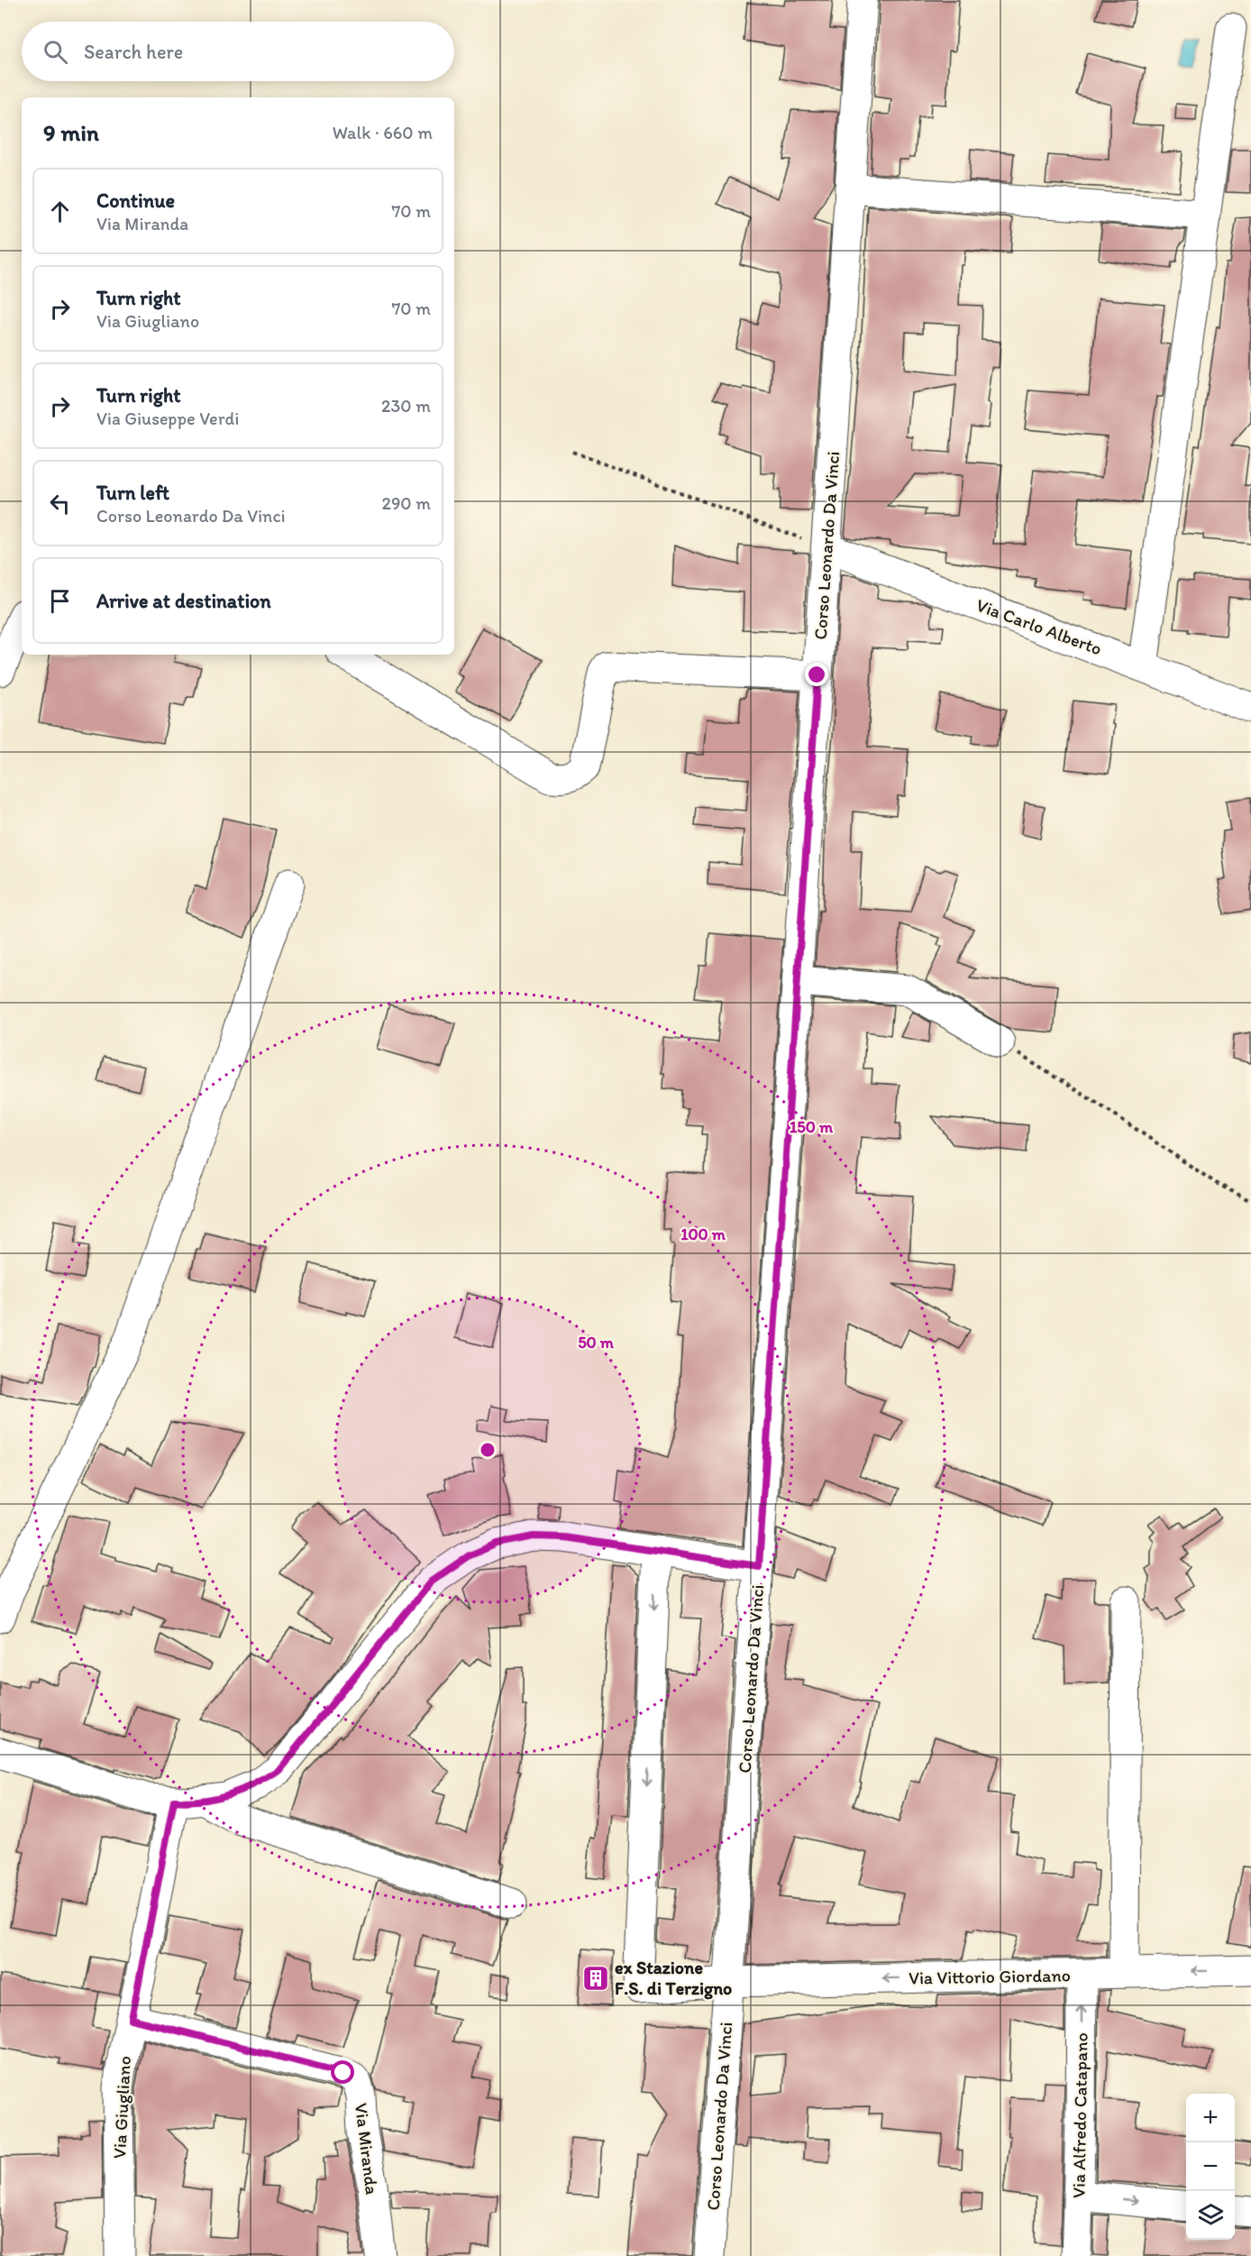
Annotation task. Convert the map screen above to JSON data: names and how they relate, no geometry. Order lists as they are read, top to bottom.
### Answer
{
  "streets": {
    "street": [
      "Corso Leonardo Da Vinci",
      "Via Carlo Alberto",
      "Via Vittorio Giordano",
      "Via Giugliano",
      "Via Alfredo Catapano",
      "Via Miranda"
    ]
  },
  "crossings": [
    ["Corso Leonardo Da Vinci", "Via Carlo Alberto"],
    ["Corso Leonardo Da Vinci", "Via Vittorio Giordano"],
    ["Via Vittorio Giordano", "Via Alfredo Catapano"],
    ["Via Giugliano", "Via Miranda"]
  ],
  "one_way": ["Via Alfredo Catapano"],
  "places": {
    "building": ["ex Stazione F.S. di Terzigno"]
  },
  "page": {
    "search": "Search here",
    "heading": ["9 min", "Walk · 660 m"],
    "list": [
      ["Continue", "Via Miranda", "70 m"],
      ["Turn right", "Via Giugliano", "70 m"],
      ["Turn right", "Via Giuseppe Verdi", "230 m"],
      ["Turn left", "Corso Leonardo Da Vinci", "290 m"],
      "Arrive at destination"
    ],
    "map_buttons": ["+", "−"]
  },
  "rings": ["150 m", "100 m", "50 m"]
}
